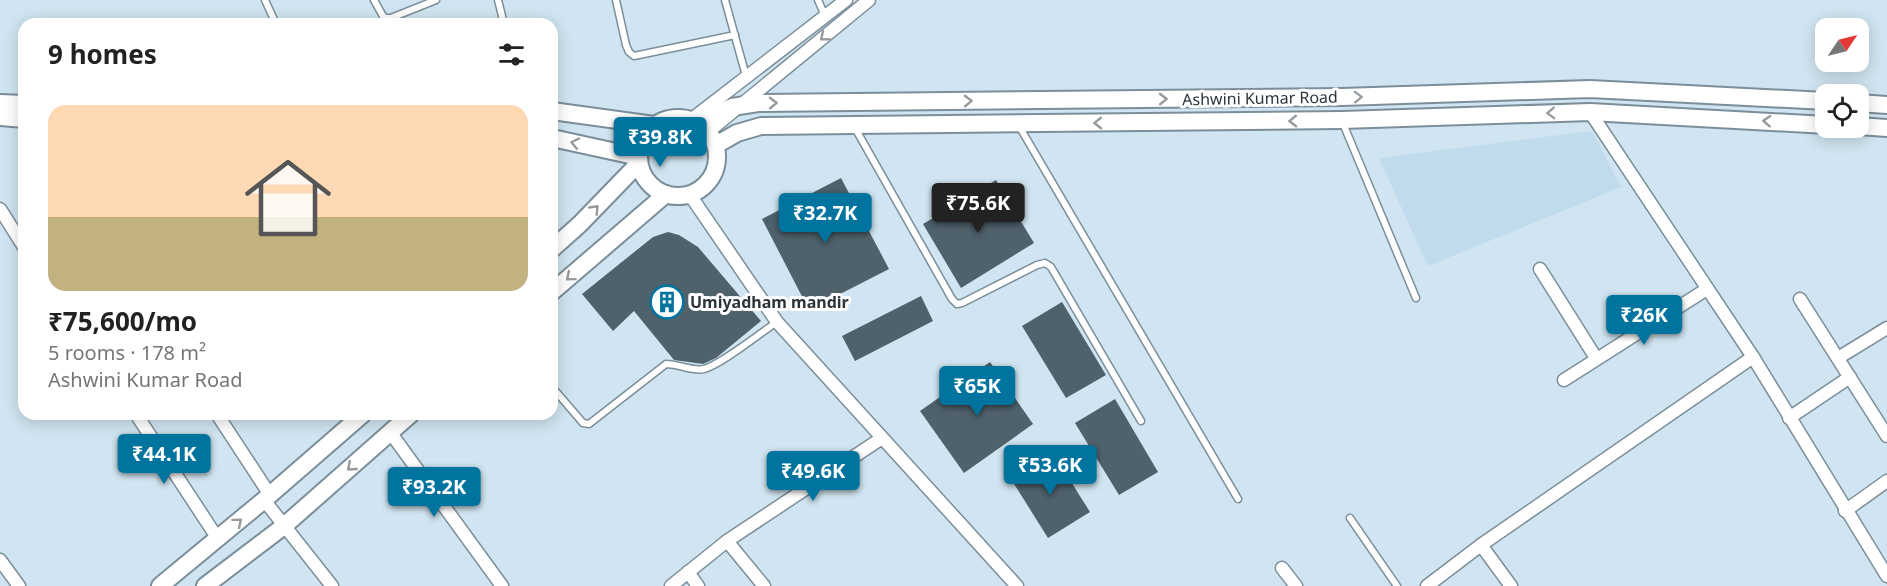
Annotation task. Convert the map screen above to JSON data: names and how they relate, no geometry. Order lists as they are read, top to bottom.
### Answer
{
  "streets": {
    "main road": ["Ashwini Kumar Road"]
  },
  "places": {
    "building": ["Umiyadham mandir"]
  },
  "north": "top right",
  "page": {
    "heading": "9 homes",
    "list": [
      {
        "name": "₹75,600/mo",
        "note": "5 rooms · 178 m² · Ashwini Kumar Road"
      }
    ],
    "price": [
      "₹39.8K",
      "₹75.6K",
      "₹32.7K",
      "₹26K",
      "₹65K",
      "₹44.1K",
      "₹53.6K",
      "₹49.6K",
      "₹93.2K"
    ]
  }
}
